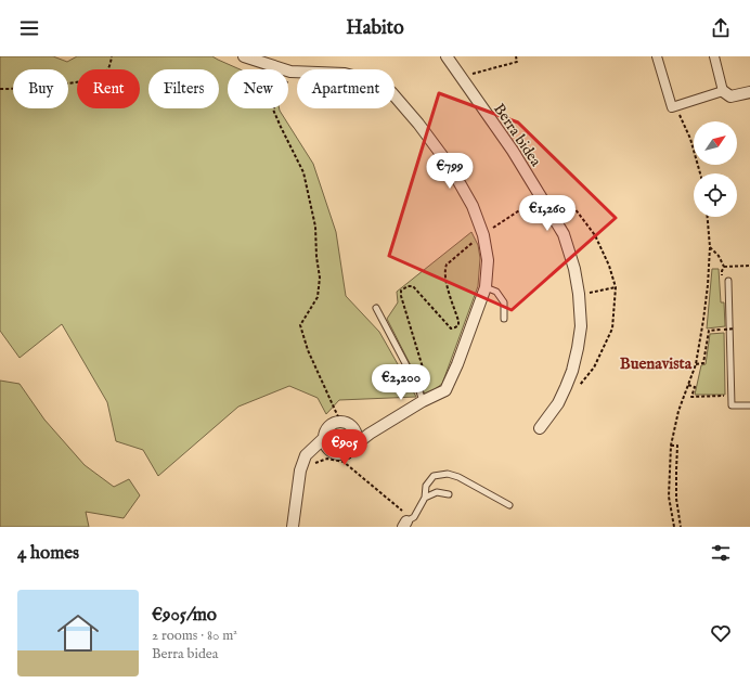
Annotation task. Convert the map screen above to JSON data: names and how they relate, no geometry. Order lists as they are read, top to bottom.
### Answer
{
  "streets": {
    "street": ["Berra bidea"]
  },
  "districts": ["Buenavista"],
  "north": "top right",
  "page": {
    "header": "Habito",
    "chip": [
      "Buy",
      "Rent",
      "Filters",
      "New",
      "Apartment"
    ],
    "price": [
      "€799",
      "€1,260",
      "€2,200",
      "€905"
    ],
    "heading": "4 homes",
    "list": [
      {
        "name": "€905/mo",
        "note": "2 rooms · 80 m² · Berra bidea"
      }
    ]
  }
}
